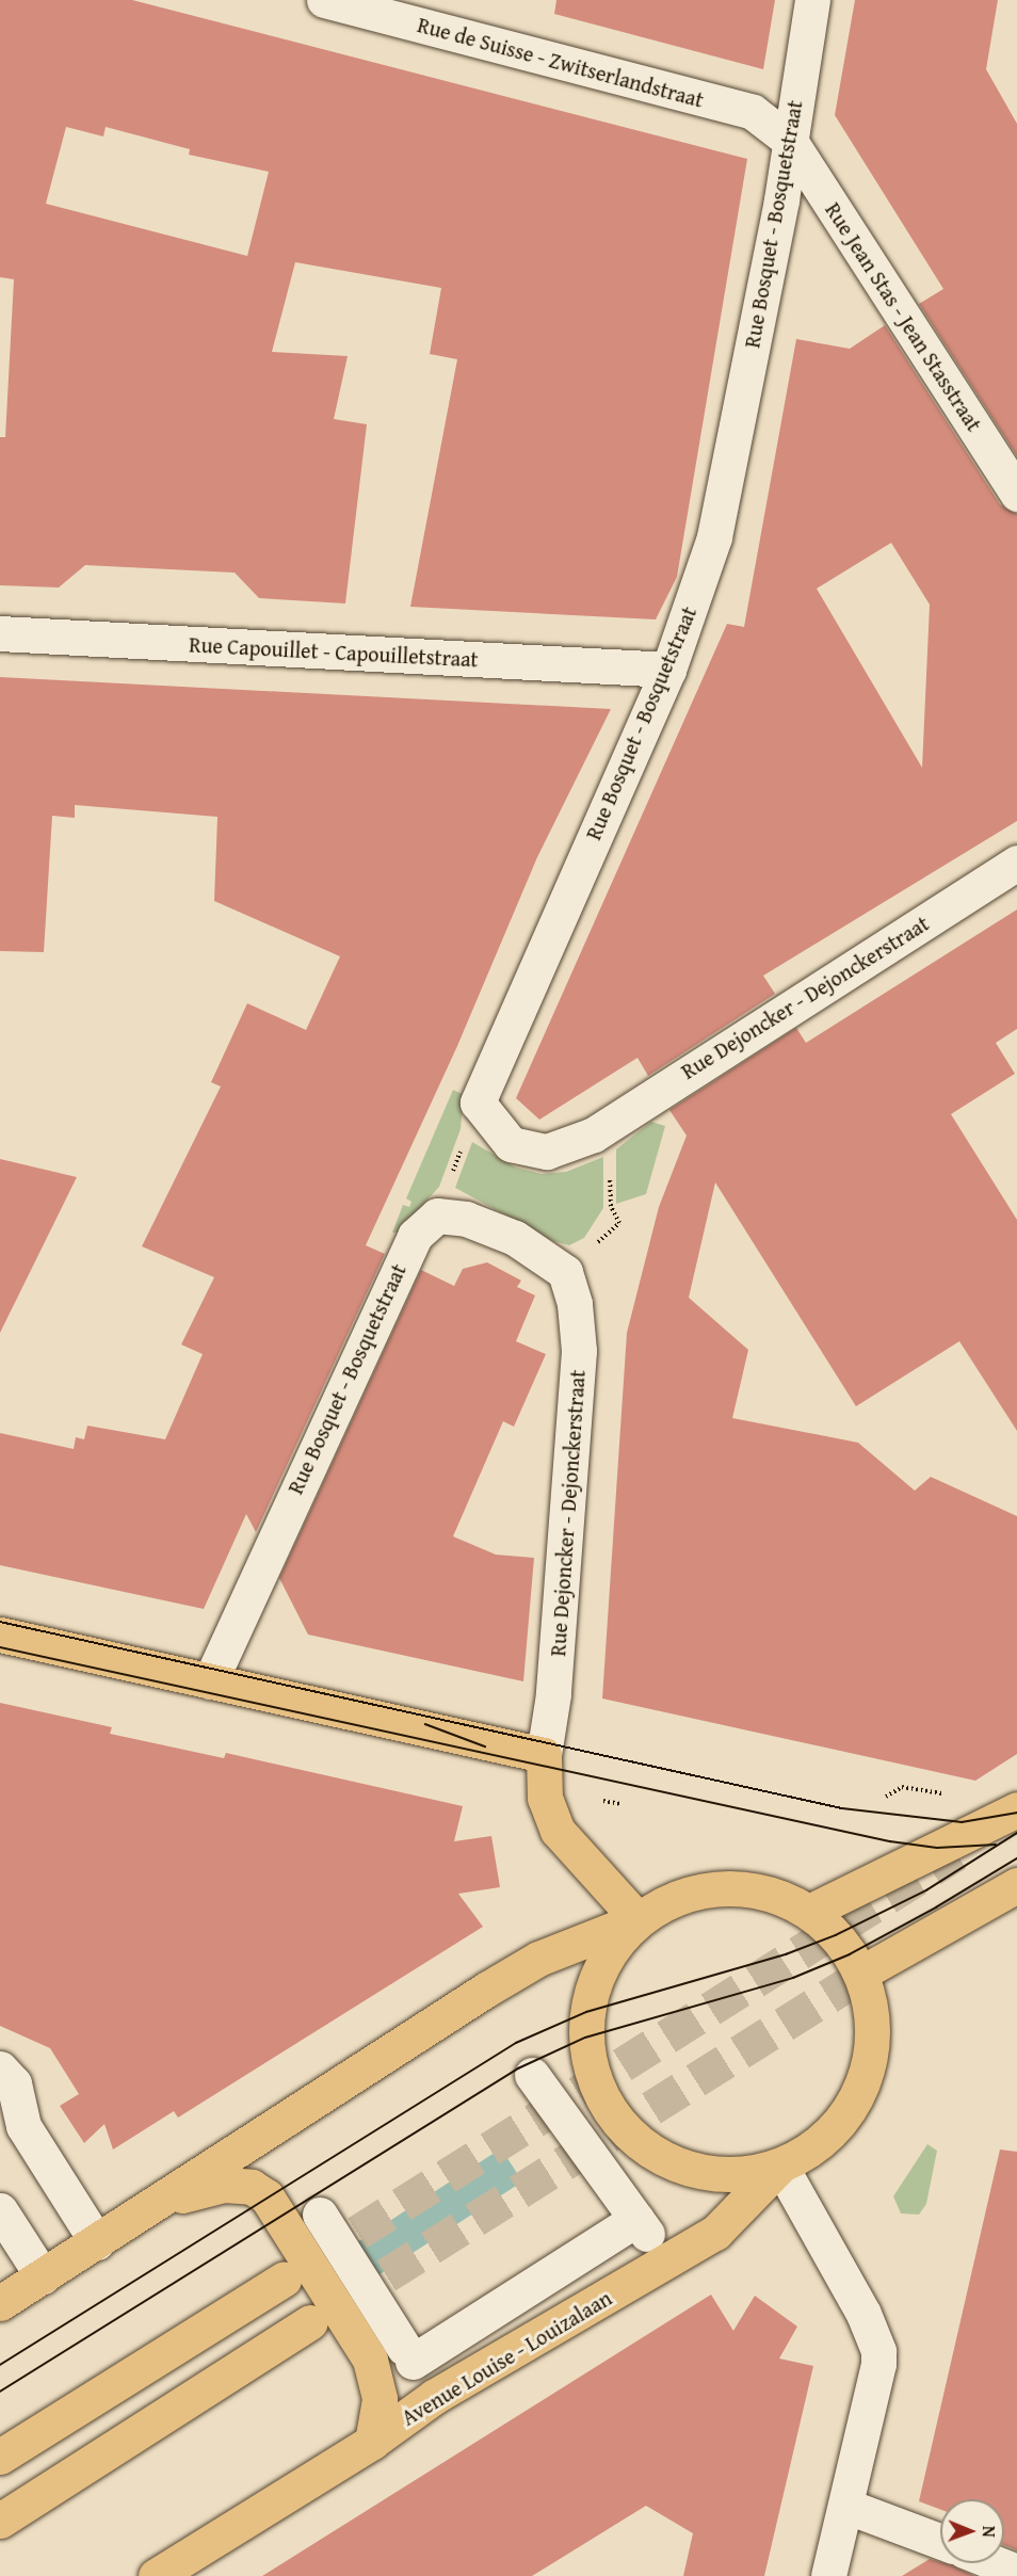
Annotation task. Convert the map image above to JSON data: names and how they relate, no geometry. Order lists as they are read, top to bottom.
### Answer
{
  "streets": {
    "main road": ["Avenue Louise - Louizalaan"],
    "street": [
      "Rue de Suisse - Zwitserlandstraat",
      "Rue Bosquet - Bosquetstraat",
      "Rue Jean Stas - Jean Stasstraat",
      "Rue Capouillet - Capouilletstraat",
      "Rue Dejoncker - Dejonckerstraat"
    ]
  },
  "crossings": [
    ["Rue de Suisse - Zwitserlandstraat", "Rue Bosquet - Bosquetstraat"],
    ["Rue de Suisse - Zwitserlandstraat", "Rue Jean Stas - Jean Stasstraat"],
    ["Rue Bosquet - Bosquetstraat", "Rue Jean Stas - Jean Stasstraat"],
    ["Rue Bosquet - Bosquetstraat", "Rue Capouillet - Capouilletstraat"],
    ["Rue Bosquet - Bosquetstraat", "Rue Dejoncker - Dejonckerstraat"]
  ],
  "north": "right"
}
